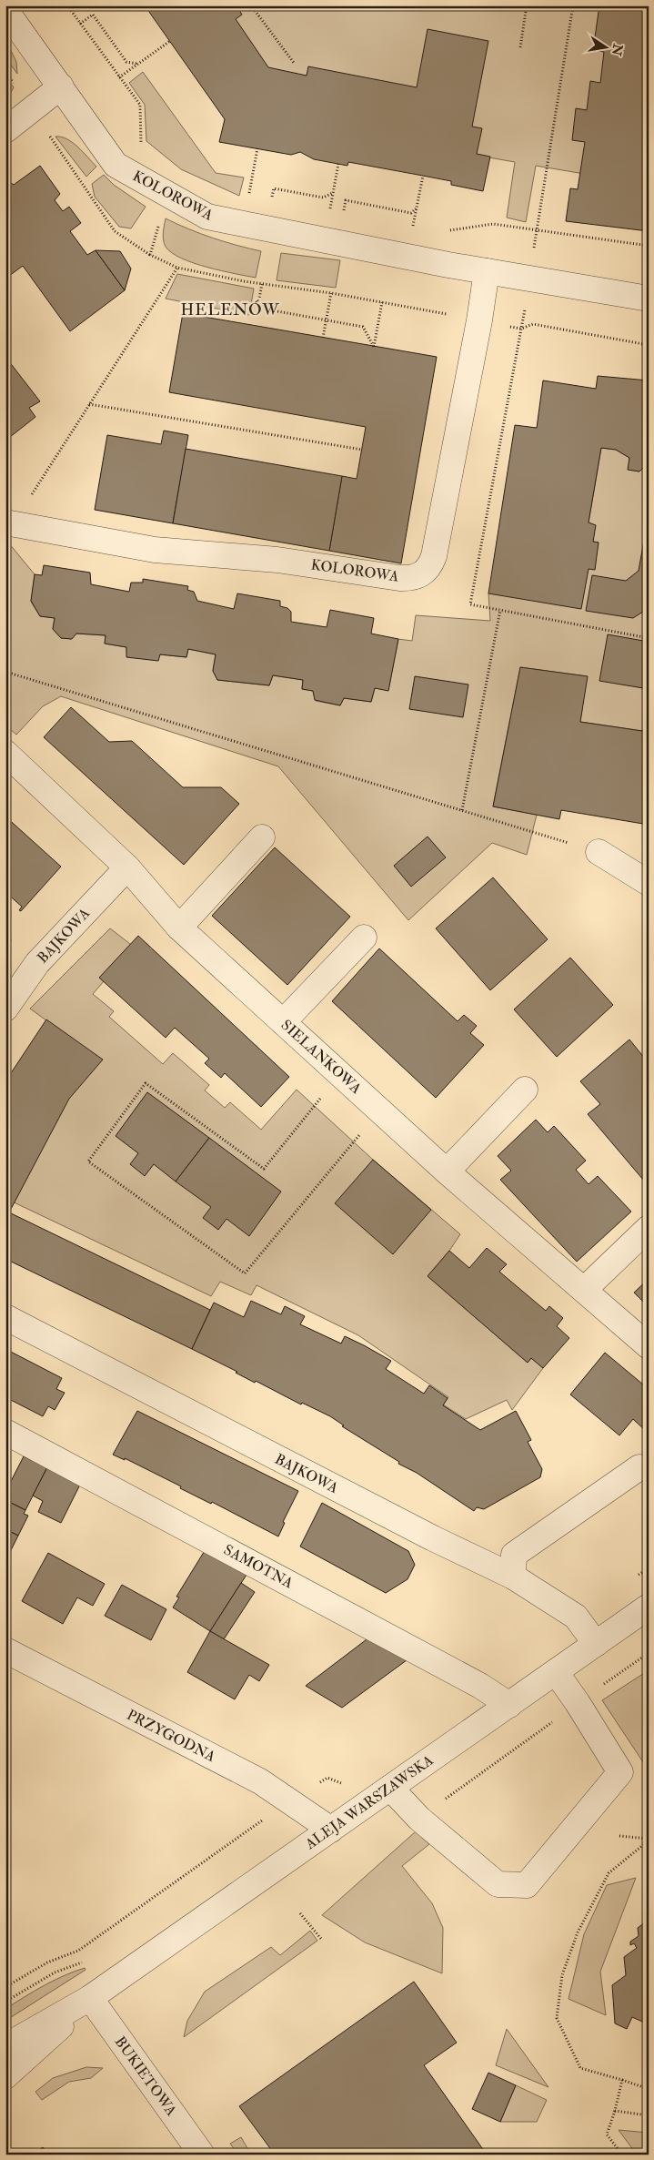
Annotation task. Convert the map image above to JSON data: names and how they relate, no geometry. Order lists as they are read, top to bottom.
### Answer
{
  "streets": {
    "street": [
      "KOLOROWA",
      "BAJKOWA",
      "SIELANKOWA",
      "SAMOTNA",
      "PRZYGODNA",
      "ALEJA WARSZAWSKA",
      "BUKIETOWA"
    ]
  },
  "crossings": [
    ["BAJKOWA", "SIELANKOWA"],
    ["BAJKOWA", "ALEJA WARSZAWSKA"],
    ["SAMOTNA", "ALEJA WARSZAWSKA"],
    ["PRZYGODNA", "ALEJA WARSZAWSKA"],
    ["ALEJA WARSZAWSKA", "BUKIETOWA"]
  ],
  "districts": ["HELENÓW"],
  "north": "right"
}
